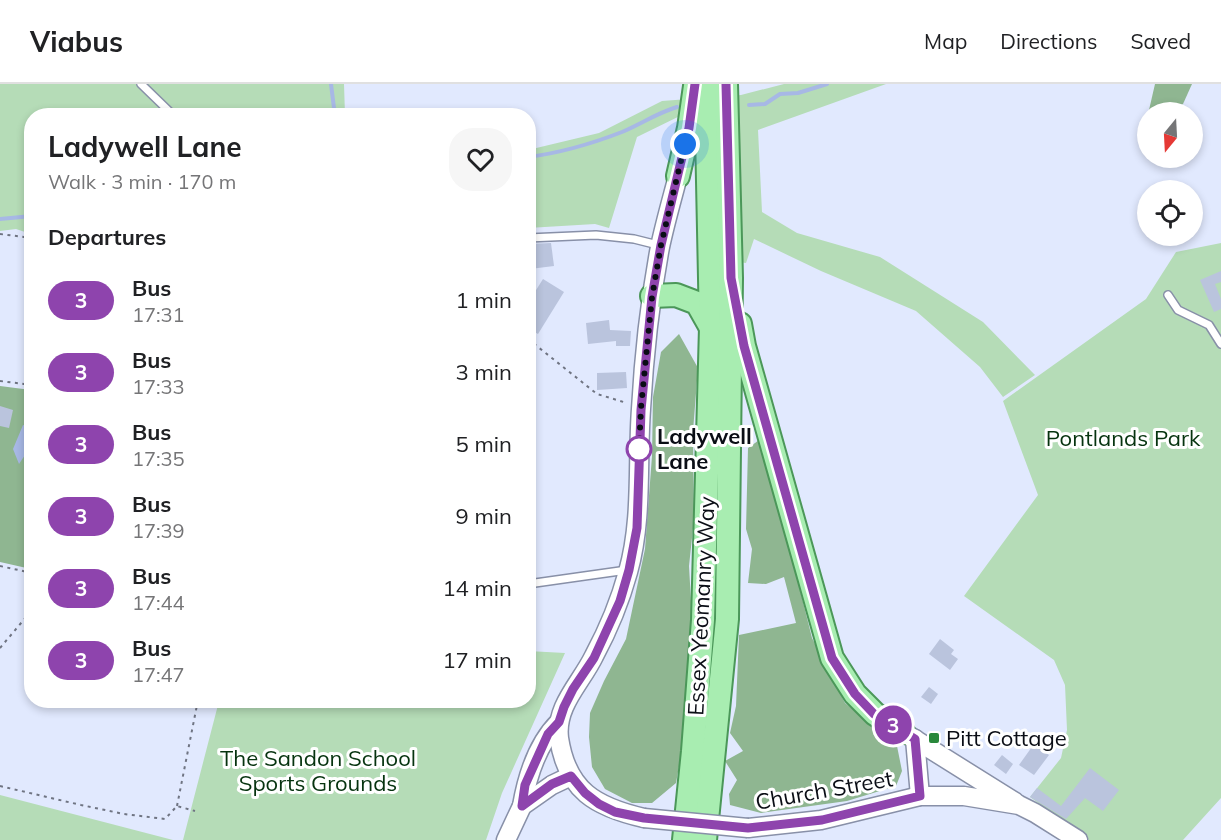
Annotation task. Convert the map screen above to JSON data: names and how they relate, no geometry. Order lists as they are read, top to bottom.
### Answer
{
  "streets": {
    "main road": ["Essex Yeomanry Way"],
    "street": ["Church Street"]
  },
  "parks": ["Pontlands Park", "The Sandon School Sports Grounds"],
  "places": {
    "other": ["Ladywell Lane"],
    "transit": ["Pitt Cottage"]
  },
  "lines": ["bus line 3"],
  "north": "bottom",
  "page": {
    "header": "Viabus",
    "nav": ["Map", "Directions", "Saved"],
    "on_map": "3",
    "heading": [
      ["Ladywell Lane", "Walk · 3 min · 170 m"],
      "Departures"
    ],
    "list": [
      {
        "mark": "3",
        "name": "Bus",
        "note": "17:31",
        "value": "1 min"
      },
      {
        "mark": "3",
        "name": "Bus",
        "note": "17:33",
        "value": "3 min"
      },
      {
        "mark": "3",
        "name": "Bus",
        "note": "17:35",
        "value": "5 min"
      },
      {
        "mark": "3",
        "name": "Bus",
        "note": "17:39",
        "value": "9 min"
      },
      {
        "mark": "3",
        "name": "Bus",
        "note": "17:44",
        "value": "14 min"
      },
      {
        "mark": "3",
        "name": "Bus",
        "note": "17:47",
        "value": "17 min"
      }
    ]
  }
}
